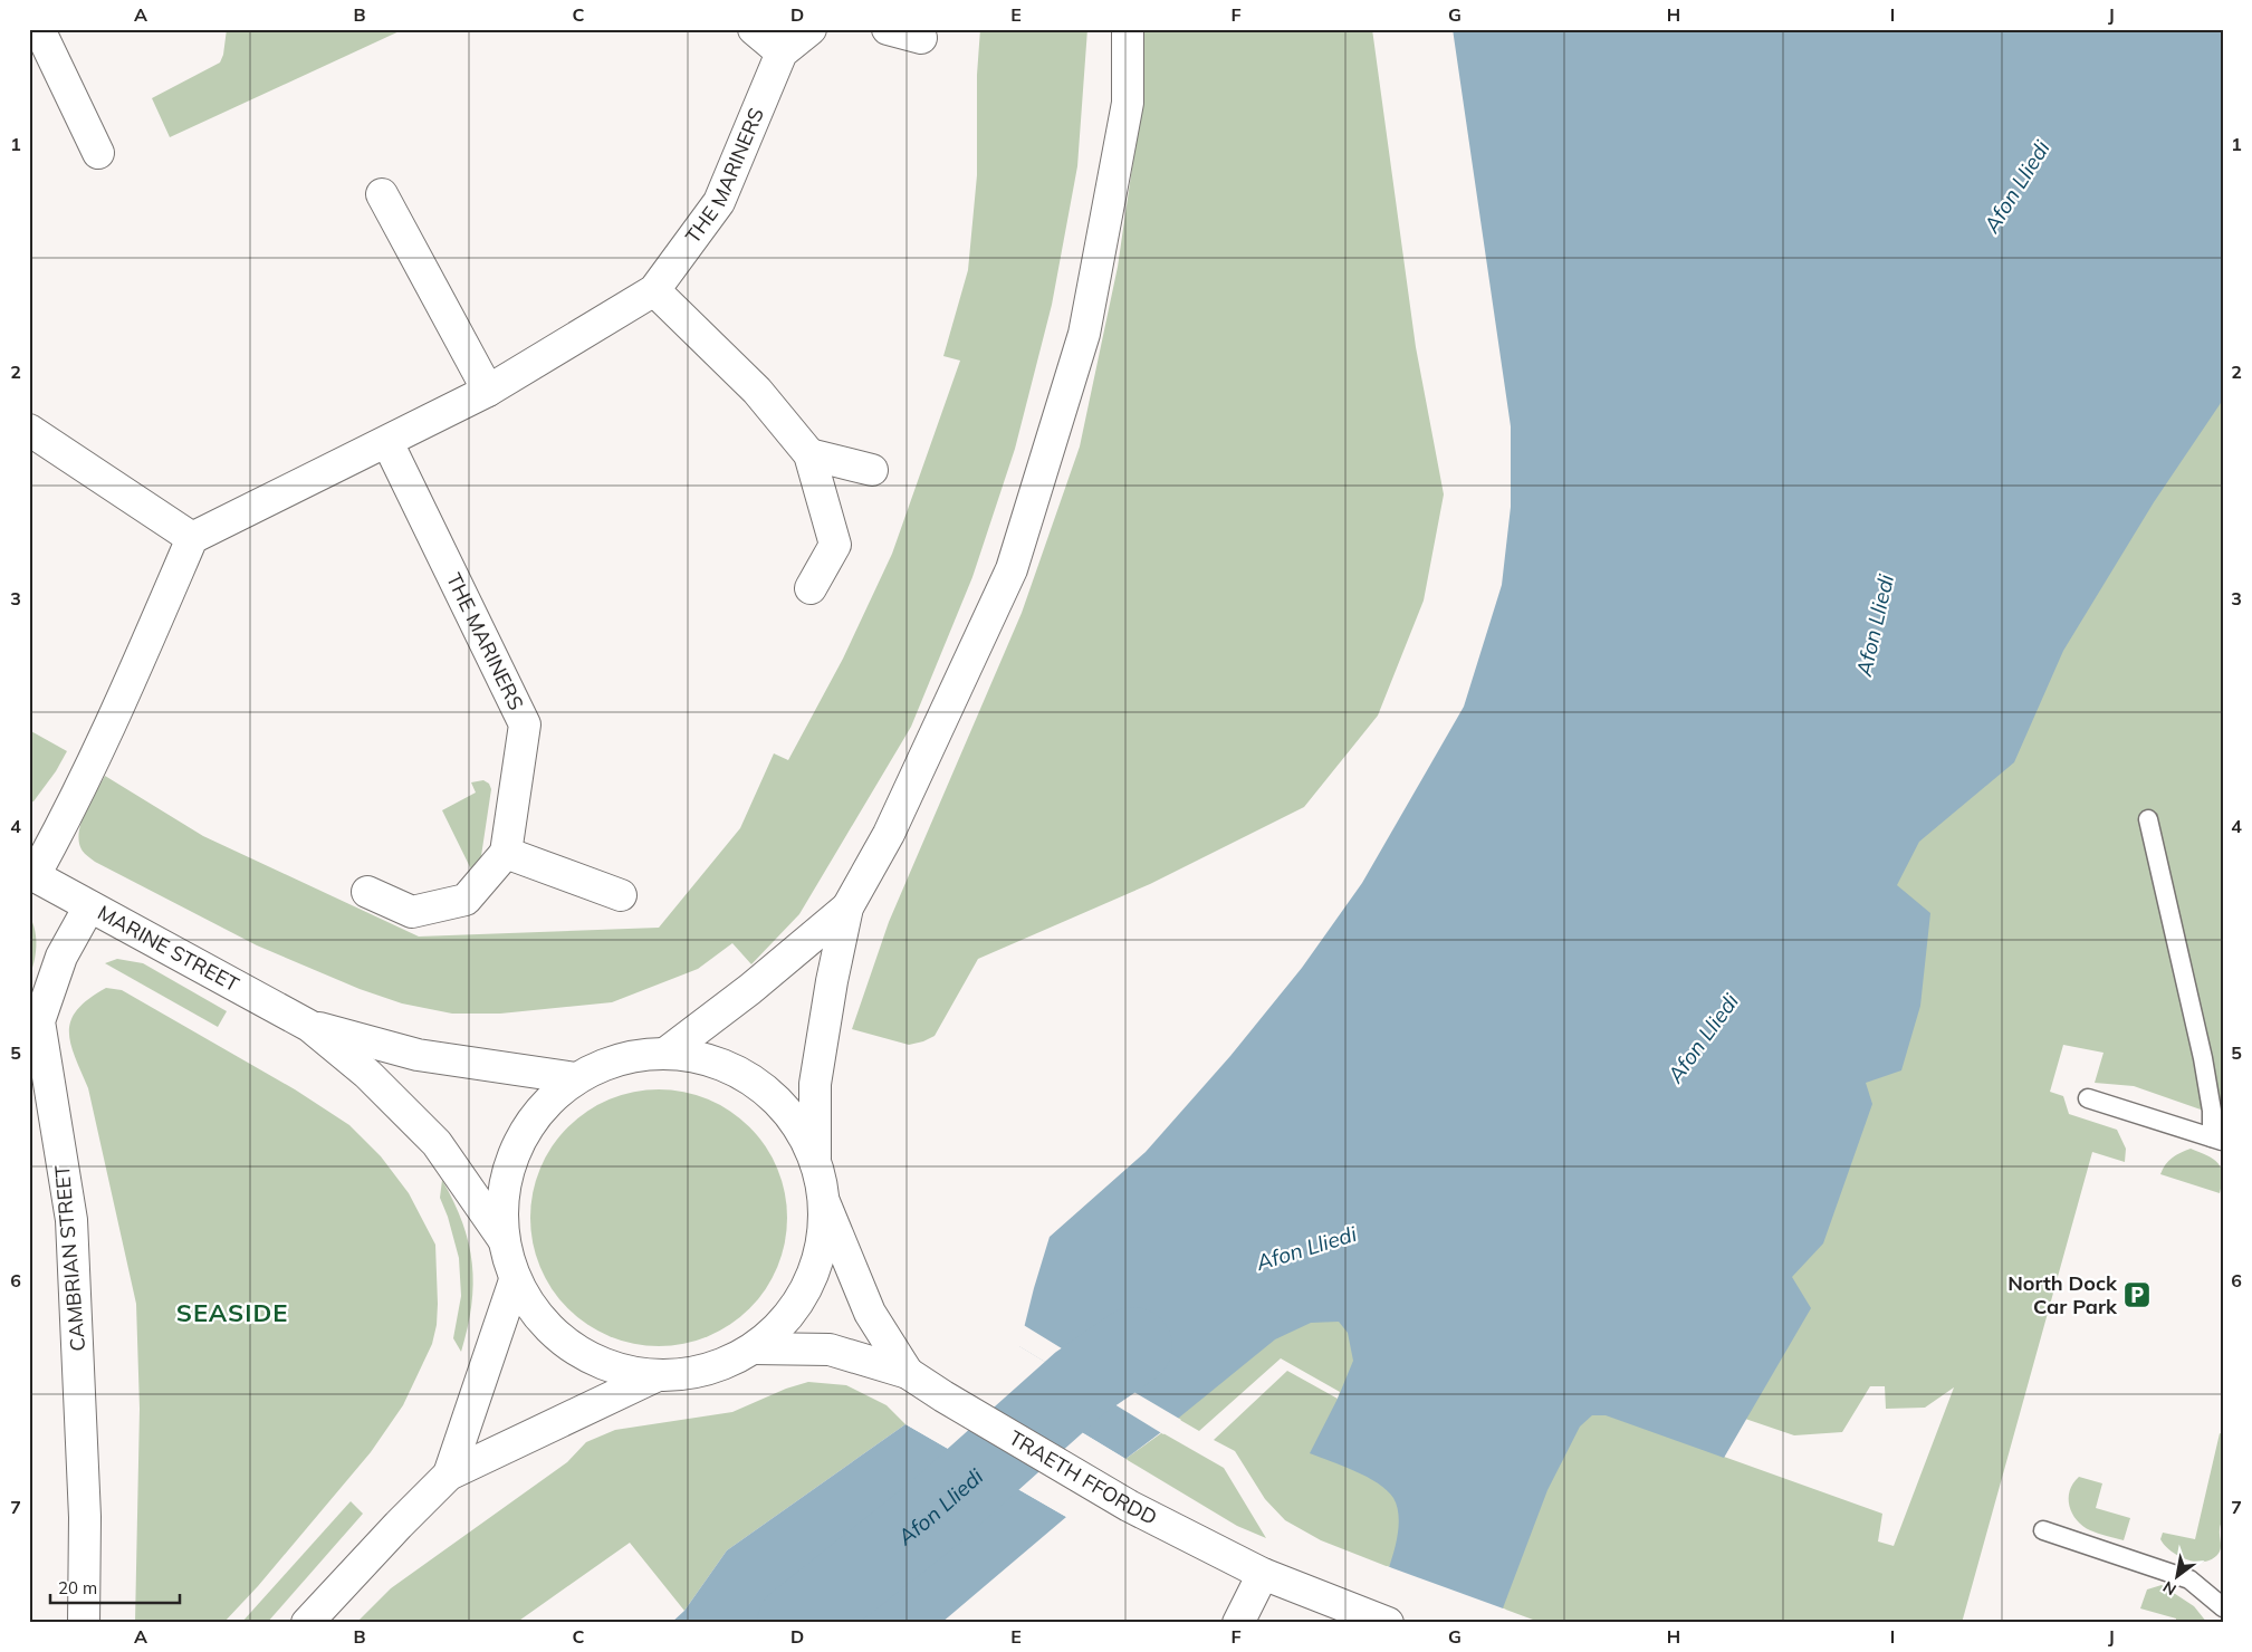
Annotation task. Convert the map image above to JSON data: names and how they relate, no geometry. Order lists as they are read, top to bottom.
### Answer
{
  "streets": {
    "street": [
      "THE MARINERS",
      "MARINE STREET",
      "CAMBRIAN STREET",
      "TRAETH FFORDD"
    ]
  },
  "crossings": [
    ["MARINE STREET", "CAMBRIAN STREET"]
  ],
  "districts": ["SEASIDE"],
  "water": ["Afon Lliedi"],
  "places": {
    "parking": ["North Dock Car Park"]
  },
  "scale_bar": "20 m",
  "north": "bottom left",
  "grid": {
    "columns": [
      "A",
      "B",
      "C",
      "D",
      "E",
      "F",
      "G",
      "H",
      "I",
      "J"
    ],
    "rows": [
      "1",
      "2",
      "3",
      "4",
      "5",
      "6",
      "7"
    ]
  }
}
